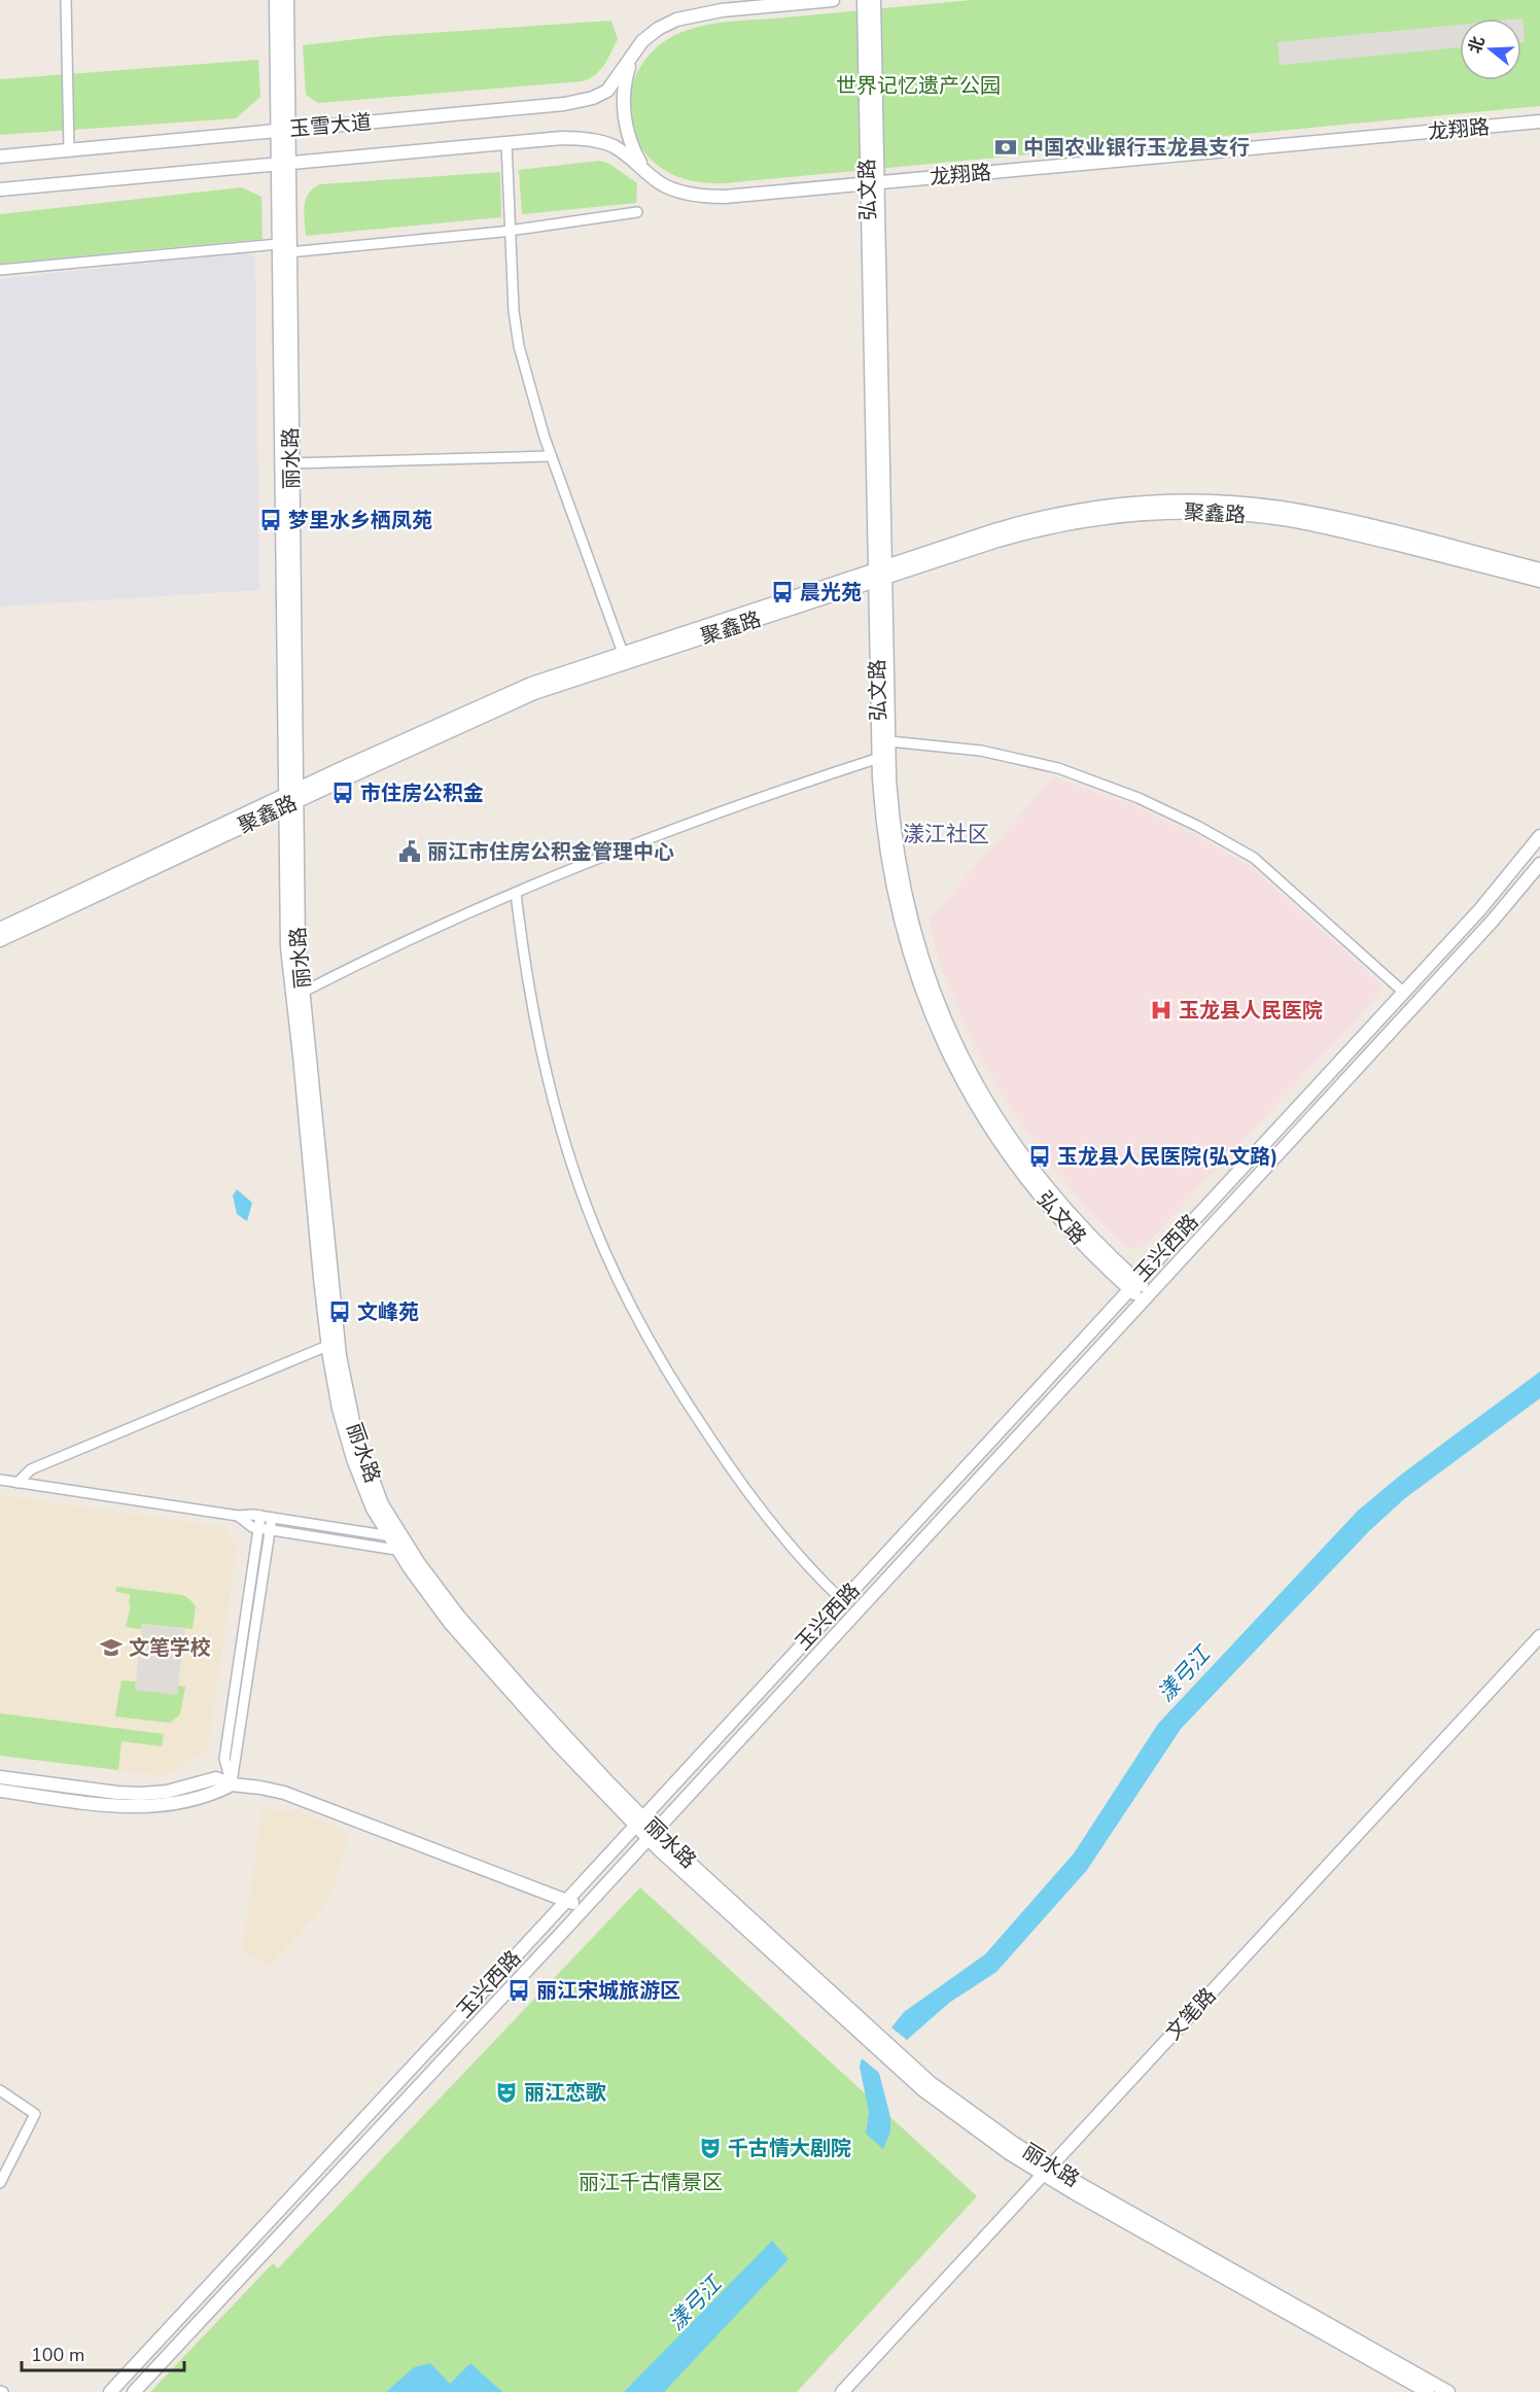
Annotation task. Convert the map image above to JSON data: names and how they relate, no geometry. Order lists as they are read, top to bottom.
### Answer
{
  "streets": {
    "main road": [
      "玉雪大道",
      "龙翔路",
      "弘文路",
      "丽水路",
      "聚鑫路",
      "玉兴西路",
      "文笔路"
    ]
  },
  "crossings": [
    ["玉雪大道", "龙翔路"],
    ["玉雪大道", "丽水路"],
    ["龙翔路", "弘文路"],
    ["弘文路", "聚鑫路"],
    ["弘文路", "玉兴西路"],
    ["丽水路", "聚鑫路"],
    ["丽水路", "玉兴西路"],
    ["丽水路", "文笔路"]
  ],
  "districts": ["漾江社区"],
  "water": ["漾弓江"],
  "parks": ["世界记忆遗产公园", "丽江千古情景区"],
  "places": {
    "bank": ["中国农业银行玉龙县支行"],
    "bus stop": [
      "梦里水乡栖凤苑",
      "晨光苑",
      "市住房公积金",
      "玉龙县人民医院(弘文路)",
      "文峰苑",
      "丽江宋城旅游区"
    ],
    "public building": ["丽江市住房公积金管理中心"],
    "hospital": ["玉龙县人民医院"],
    "school or university": ["文笔学校"],
    "theatre": ["丽江恋歌", "千古情大剧院"]
  },
  "scale_bar": "100 m",
  "north": "left"
}
